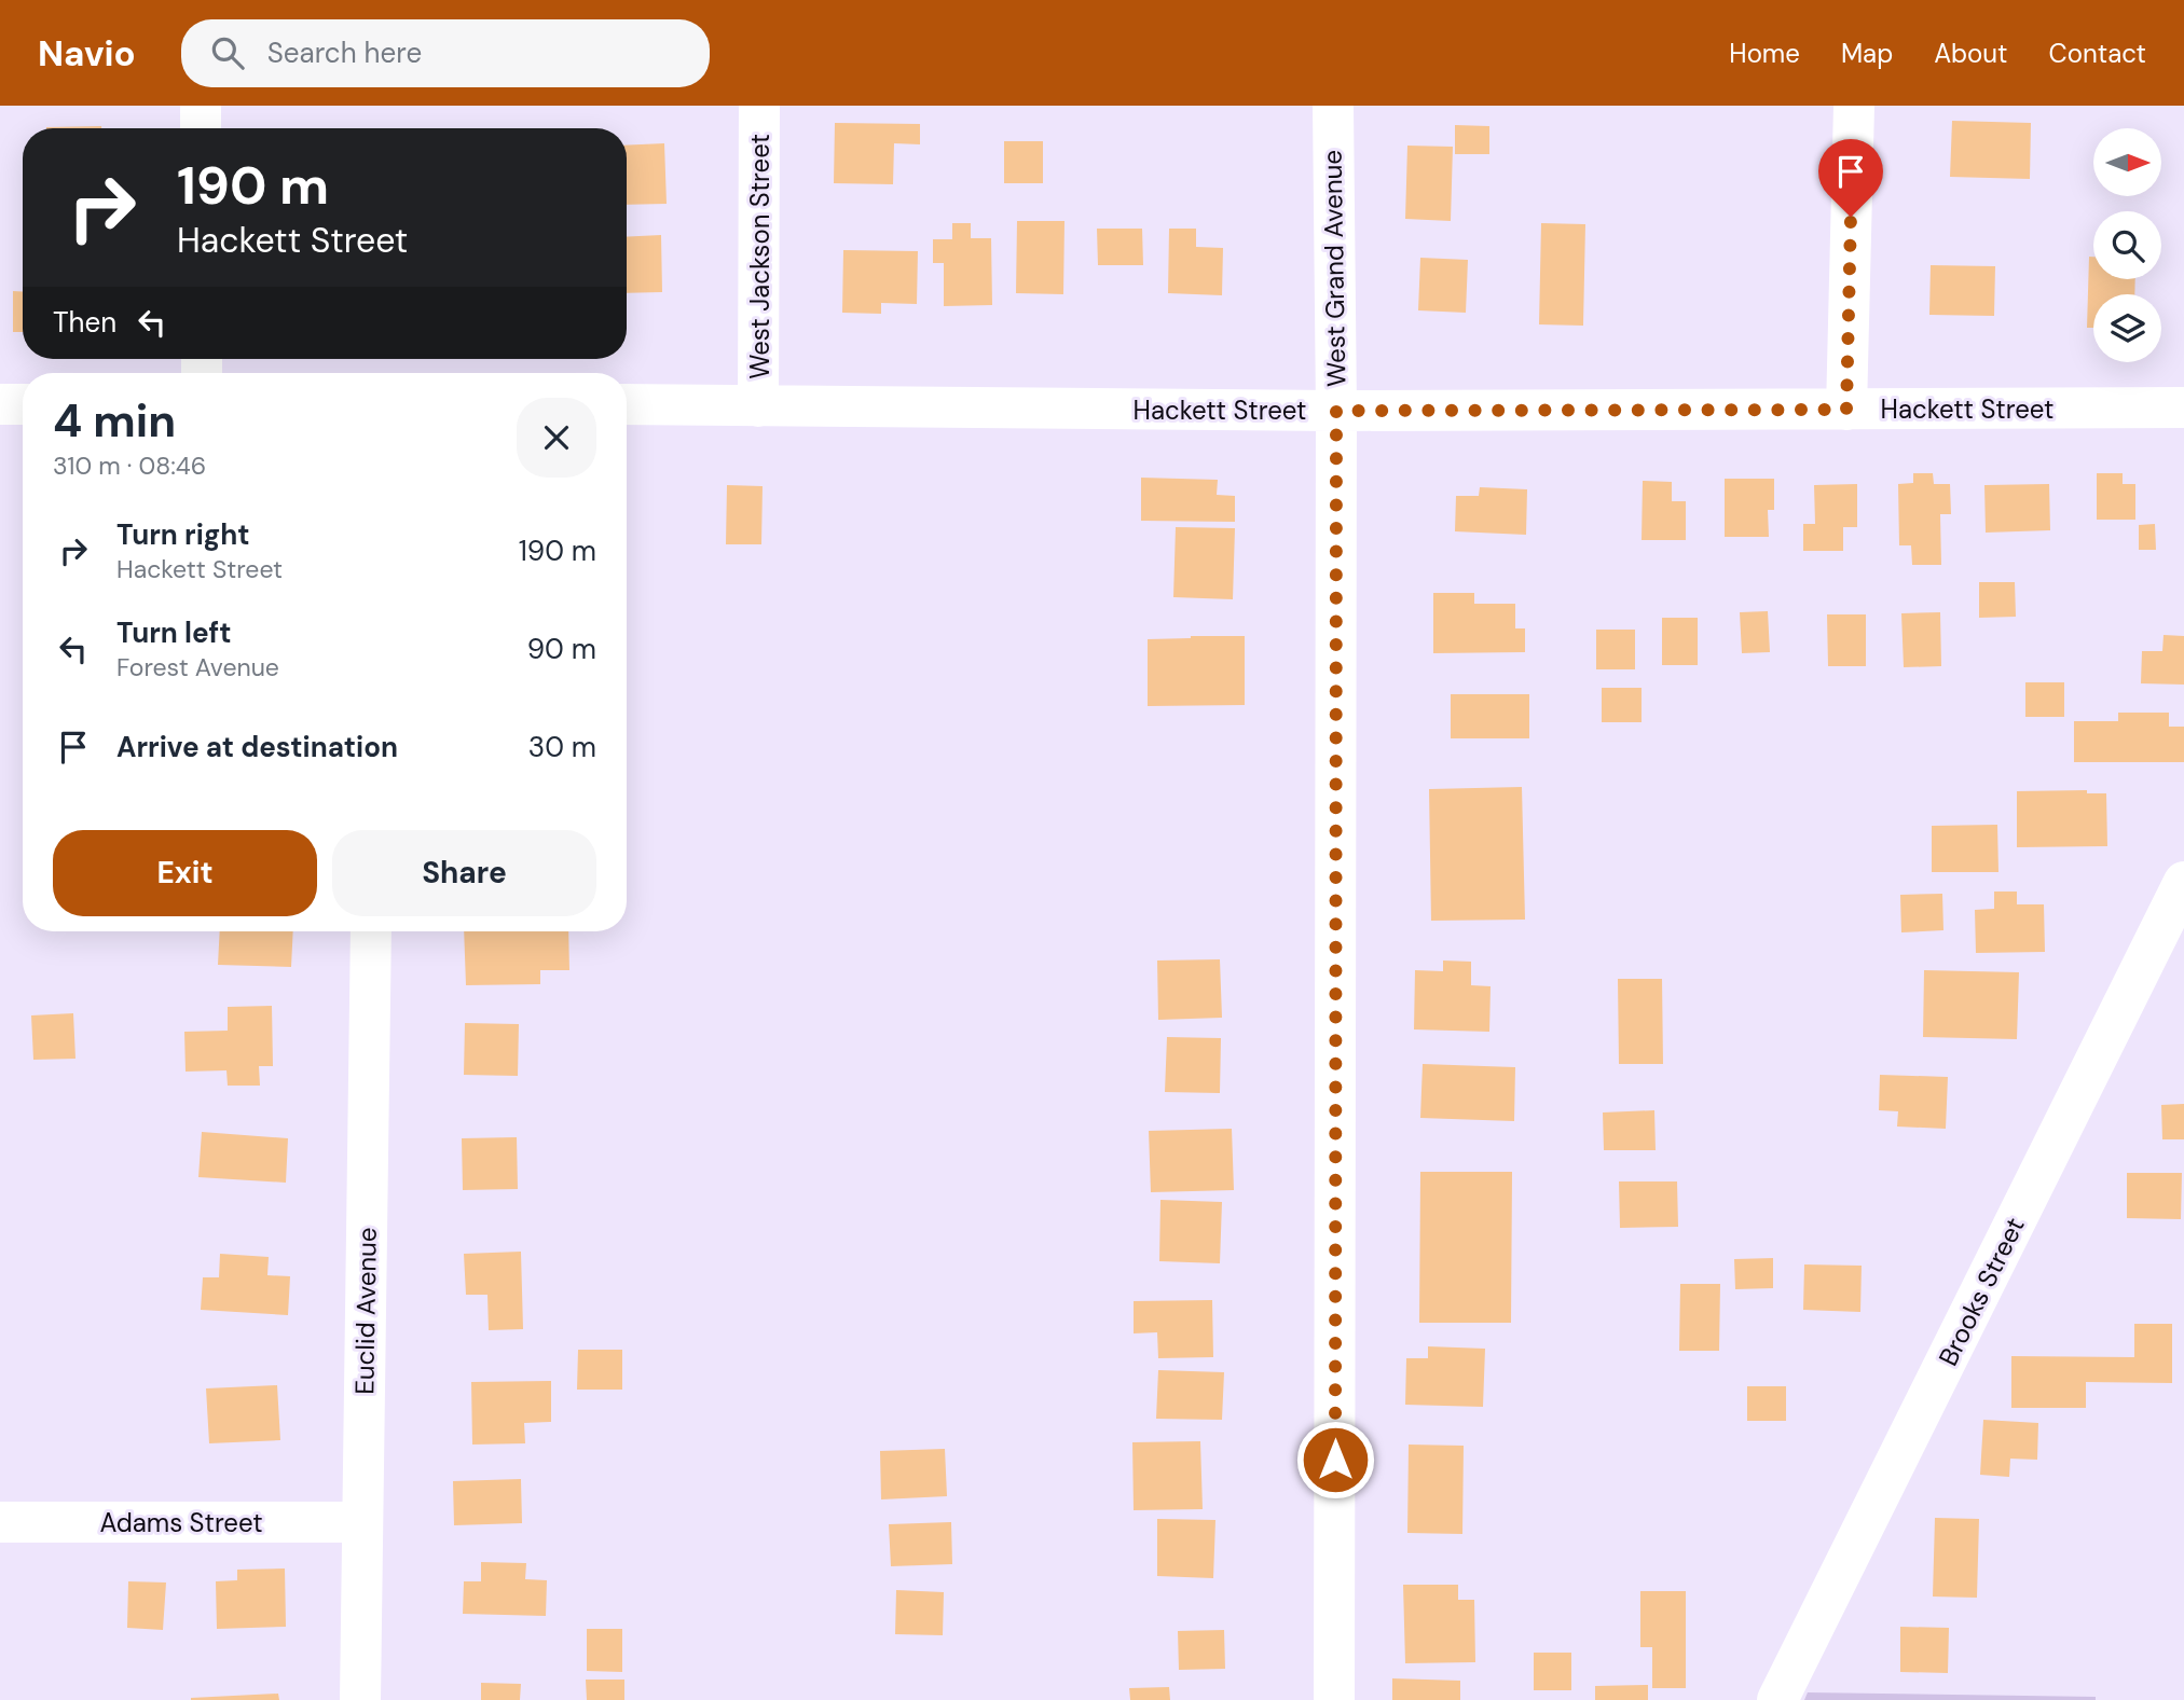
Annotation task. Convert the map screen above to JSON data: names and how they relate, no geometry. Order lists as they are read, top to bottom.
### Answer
{
  "streets": {
    "street": [
      "West Jackson Street",
      "West Grand Avenue",
      "Hackett Street",
      "Brooks Street",
      "Euclid Avenue",
      "Adams Street"
    ]
  },
  "crossings": [
    ["West Jackson Street", "Hackett Street"],
    ["West Grand Avenue", "Hackett Street"],
    ["Euclid Avenue", "Adams Street"]
  ],
  "north": "right",
  "page": {
    "header": "Navio",
    "search": "Search here",
    "nav": [
      "Home",
      "Map",
      "About",
      "Contact"
    ],
    "turn": ["190 m", "Hackett Street"],
    "then": "Then",
    "heading": ["4 min", "310 m · 08:46"],
    "list": [
      {
        "name": "Turn right",
        "note": "Hackett Street",
        "value": "190 m"
      },
      {
        "name": "Turn left",
        "note": "Forest Avenue",
        "value": "90 m"
      },
      {
        "name": "Arrive at destination",
        "value": "30 m"
      }
    ],
    "buttons": ["Exit", "Share"]
  }
}
